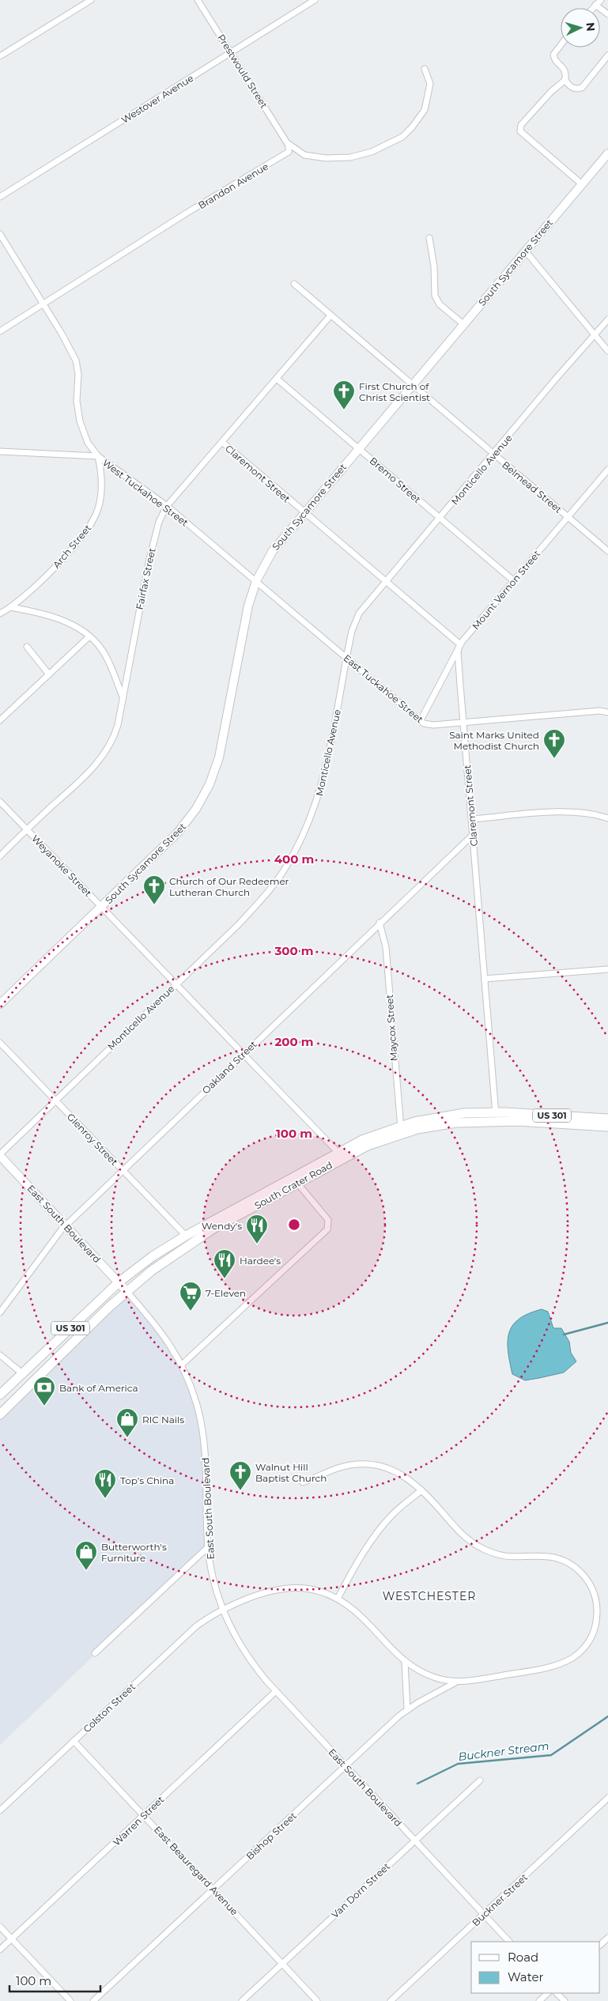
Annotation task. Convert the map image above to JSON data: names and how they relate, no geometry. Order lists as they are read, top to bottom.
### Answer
{
  "streets": {
    "main road": [
      "South Sycamore Street",
      "US 301",
      "South Crater Road",
      "East South Boulevard"
    ],
    "street": [
      "Prestwould Street",
      "Westover Avenue",
      "Brandon Avenue",
      "Monticello Avenue",
      "Claremont Street",
      "Bremo Street",
      "Belmead Street",
      "West Tuckahoe Street",
      "Arch Street",
      "Fairfax Street",
      "Mount Vernon Street",
      "East Tuckahoe Street",
      "Weyanoke Street",
      "Maycox Street",
      "Oakland Street",
      "Glenroy Street",
      "Colston Street",
      "Warren Street",
      "Bishop Street",
      "East Beauregard Avenue",
      "Van Dorn Street",
      "Buckner Street"
    ]
  },
  "crossings": [
    ["Prestwould Street", "Westover Avenue"],
    ["Prestwould Street", "Brandon Avenue"],
    ["Brandon Avenue", "West Tuckahoe Street"],
    ["South Sycamore Street", "Claremont Street"],
    ["South Sycamore Street", "Bremo Street"],
    ["South Sycamore Street", "Belmead Street"],
    ["South Sycamore Street", "West Tuckahoe Street"],
    ["South Sycamore Street", "East Tuckahoe Street"],
    ["South Sycamore Street", "Weyanoke Street"],
    ["Monticello Avenue", "Claremont Street"],
    ["Monticello Avenue", "Bremo Street"],
    ["Monticello Avenue", "Belmead Street"],
    ["Monticello Avenue", "East Tuckahoe Street"],
    ["Monticello Avenue", "Weyanoke Street"],
    ["Monticello Avenue", "Glenroy Street"],
    ["Monticello Avenue", "East South Boulevard"],
    ["Claremont Street", "Fairfax Street"],
    ["Claremont Street", "Mount Vernon Street"],
    ["Claremont Street", "East Tuckahoe Street"],
    ["Claremont Street", "Oakland Street"],
    ["Claremont Street", "South Crater Road"],
    ["Bremo Street", "Fairfax Street"],
    ["Bremo Street", "Mount Vernon Street"],
    ["Belmead Street", "Fairfax Street"],
    ["Belmead Street", "Mount Vernon Street"],
    ["West Tuckahoe Street", "Arch Street"],
    ["West Tuckahoe Street", "Fairfax Street"],
    ["West Tuckahoe Street", "East Tuckahoe Street"],
    ["Fairfax Street", "Weyanoke Street"],
    ["Mount Vernon Street", "East Tuckahoe Street"],
    ["Weyanoke Street", "Oakland Street"],
    ["Weyanoke Street", "South Crater Road"],
    ["Maycox Street", "Oakland Street"],
    ["Maycox Street", "South Crater Road"],
    ["Oakland Street", "Glenroy Street"],
    ["Oakland Street", "East South Boulevard"],
    ["Glenroy Street", "South Crater Road"],
    ["South Crater Road", "East South Boulevard"],
    ["East South Boulevard", "Colston Street"],
    ["East South Boulevard", "Warren Street"],
    ["East South Boulevard", "Bishop Street"],
    ["East South Boulevard", "Van Dorn Street"],
    ["East South Boulevard", "Buckner Street"],
    ["Colston Street", "Bishop Street"],
    ["Colston Street", "East Beauregard Avenue"],
    ["Warren Street", "East Beauregard Avenue"],
    ["Bishop Street", "East Beauregard Avenue"],
    ["East Beauregard Avenue", "Van Dorn Street"]
  ],
  "districts": ["WESTCHESTER"],
  "water": ["Buckner Stream"],
  "places": {
    "church": [
      "First Church of Christ Scientist",
      "Saint Marks United Methodist Church",
      "Church of Our Redeemer Lutheran Church",
      "Walnut Hill Baptist Church"
    ],
    "restaurant": ["Wendy's", "Hardee's", "Top’s China"],
    "supermarket": ["7-Eleven"],
    "bank": ["Bank of America"],
    "shop": ["RIC Nails", "Butterworth's Furniture"]
  },
  "legend": ["Road", "Water"],
  "scale_bar": "100 m",
  "north": "right",
  "rings": [
    "400 m",
    "300 m",
    "200 m",
    "100 m"
  ]
}
